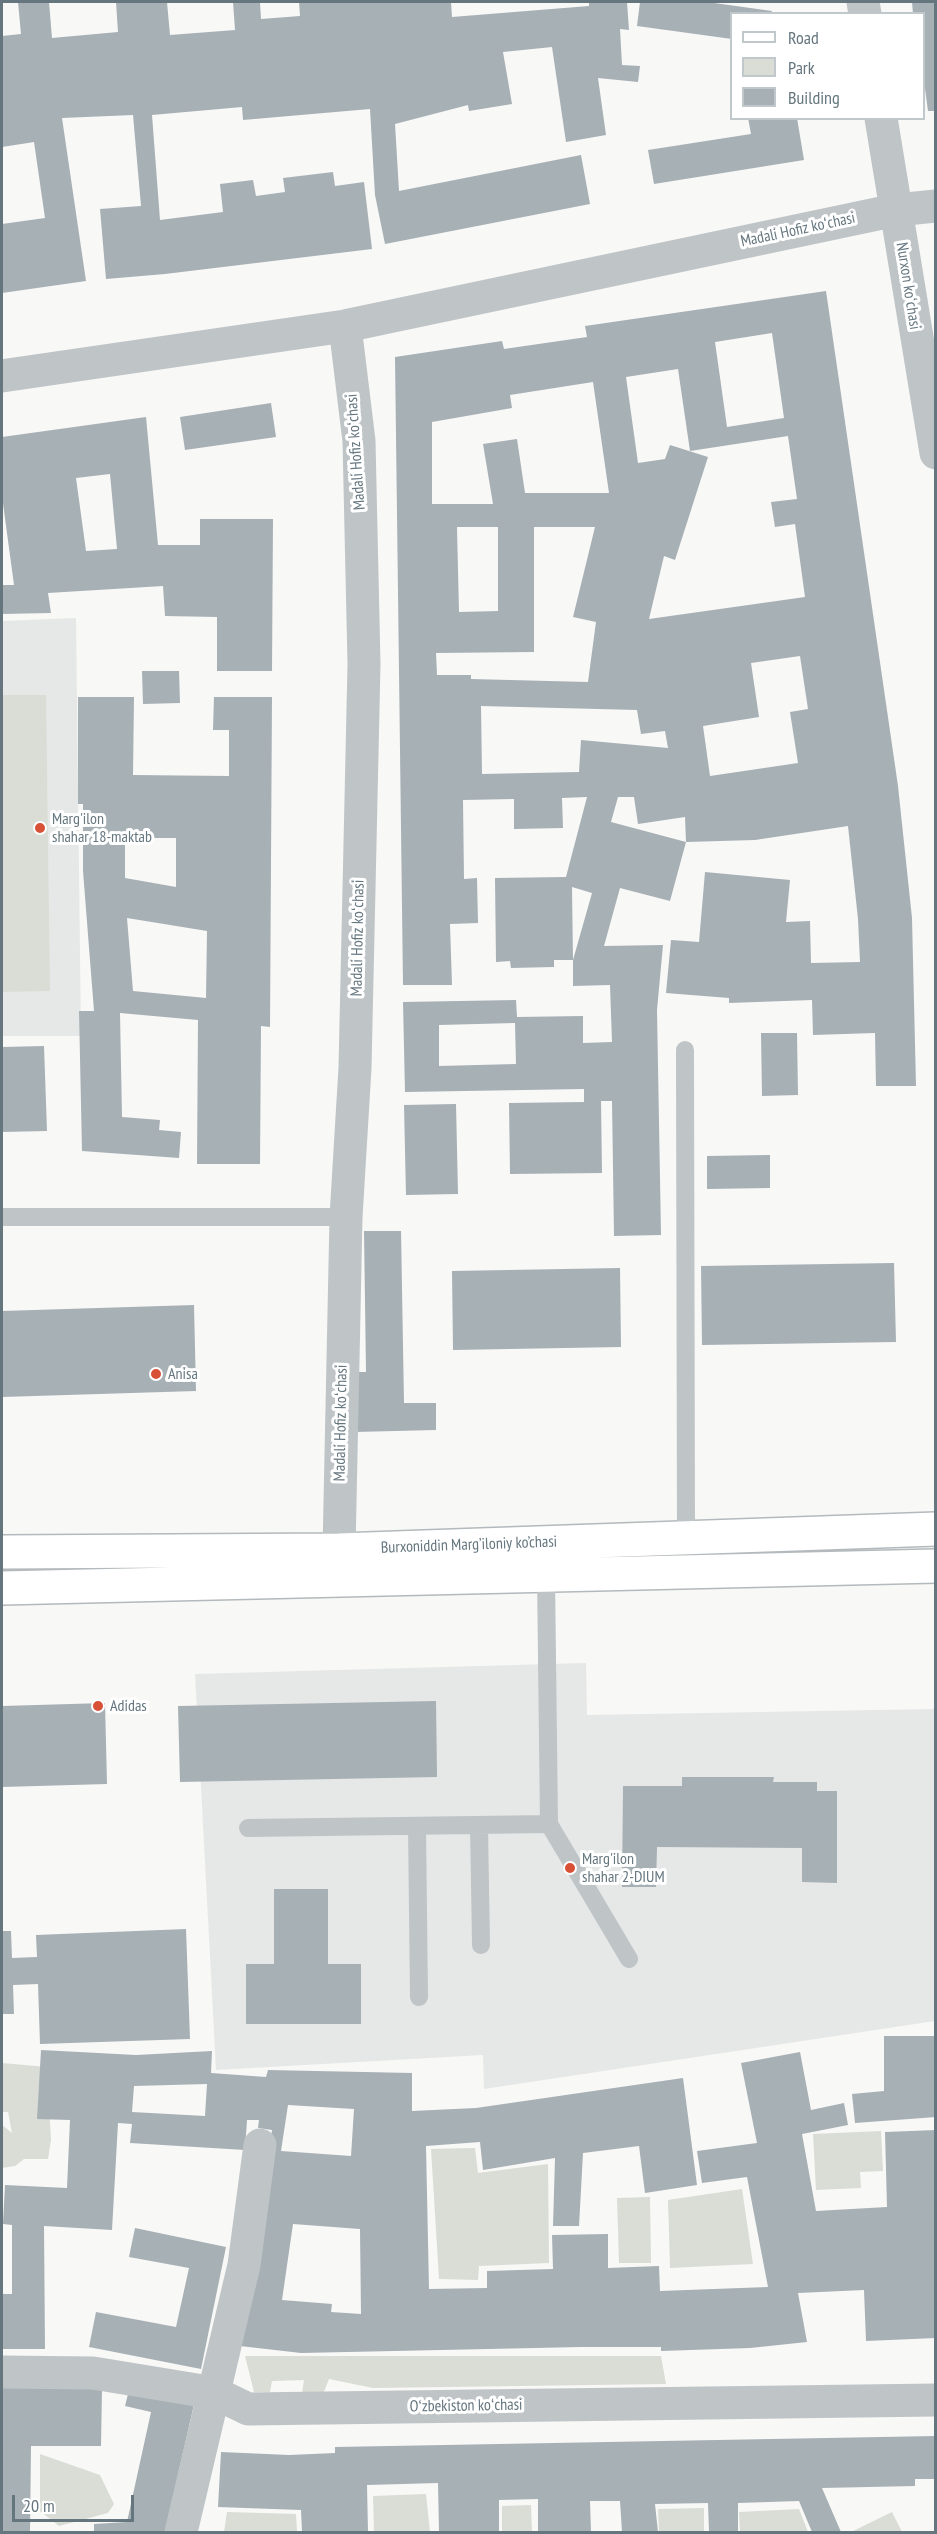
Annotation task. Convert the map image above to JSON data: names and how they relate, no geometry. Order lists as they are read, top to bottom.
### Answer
{
  "streets": {
    "main road": ["Burxoniddin Marg’iloniy ko’chasi"],
    "street": ["Madali Hofiz koʻchasi", "Nurxon koʻchasi", "Oʻzbekiston koʻchasi"]
  },
  "crossings": [
    ["Madali Hofiz koʻchasi", "Nurxon koʻchasi"],
    ["Madali Hofiz koʻchasi", "Burxoniddin Marg’iloniy ko’chasi"]
  ],
  "places": [
    "Marg'ilon shahar 18-maktab",
    "Anisa",
    "Adidas",
    "Marg'ilon shahar 2-DIUM"
  ],
  "legend": ["Road", "Park", "Building"],
  "scale_bar": "20 m"
}
